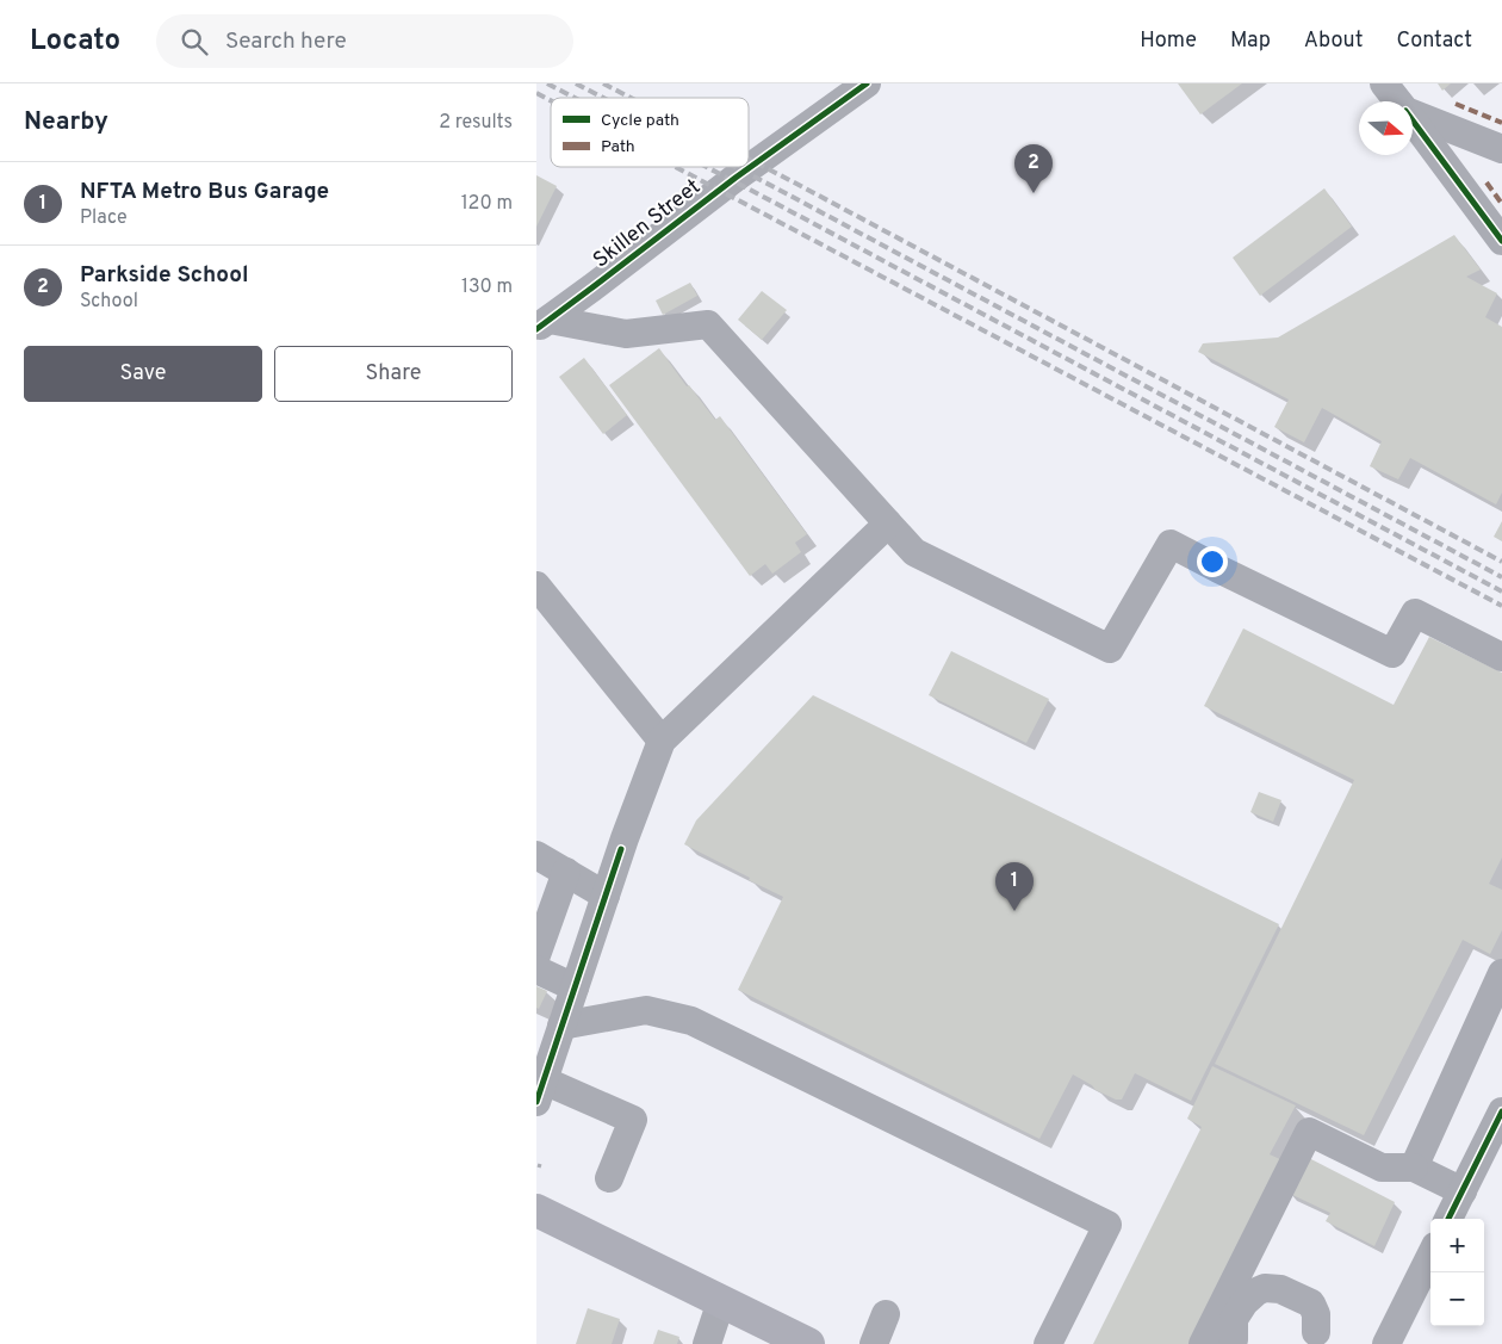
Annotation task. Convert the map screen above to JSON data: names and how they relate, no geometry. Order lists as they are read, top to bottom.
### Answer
{
  "streets": {
    "street": ["Skillen Street"]
  },
  "legend": ["Cycle path", "Path"],
  "north": "right",
  "page": {
    "header": "Locato",
    "search": "Search here",
    "nav": [
      "Home",
      "Map",
      "About",
      "Contact"
    ],
    "heading": ["Nearby", "2 results"],
    "pins": ["2", "1"],
    "list": [
      {
        "mark": "1",
        "name": "NFTA Metro Bus Garage",
        "note": "Place",
        "value": "120 m"
      },
      {
        "mark": "2",
        "name": "Parkside School",
        "note": "School",
        "value": "130 m"
      }
    ],
    "buttons": ["Save", "Share"],
    "map_buttons": ["+", "−"]
  }
}
